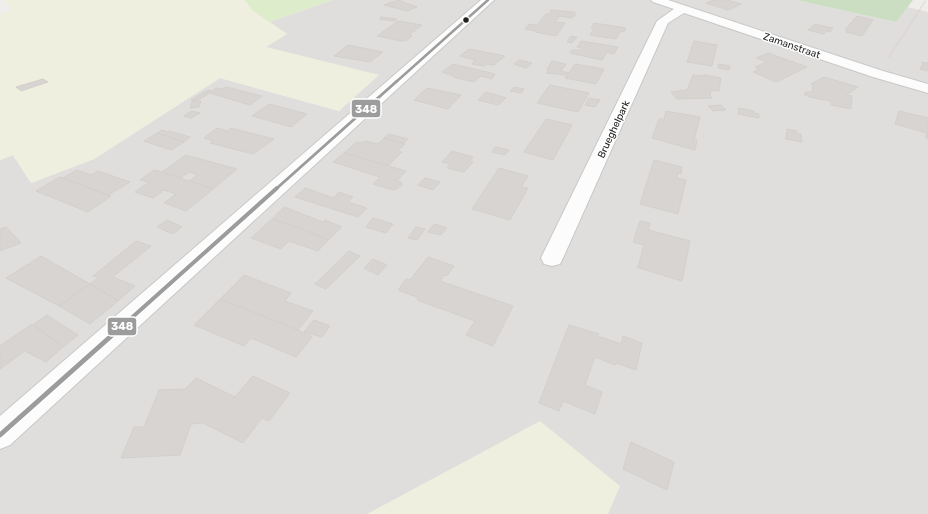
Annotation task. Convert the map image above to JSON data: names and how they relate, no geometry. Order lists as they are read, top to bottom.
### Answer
{
  "streets": {
    "street": ["Zamanstraat", "Brueghelpark"]
  },
  "crossings": [
    ["Zamanstraat", "Brueghelpark"]
  ],
  "lines": ["transit line 348"]
}
